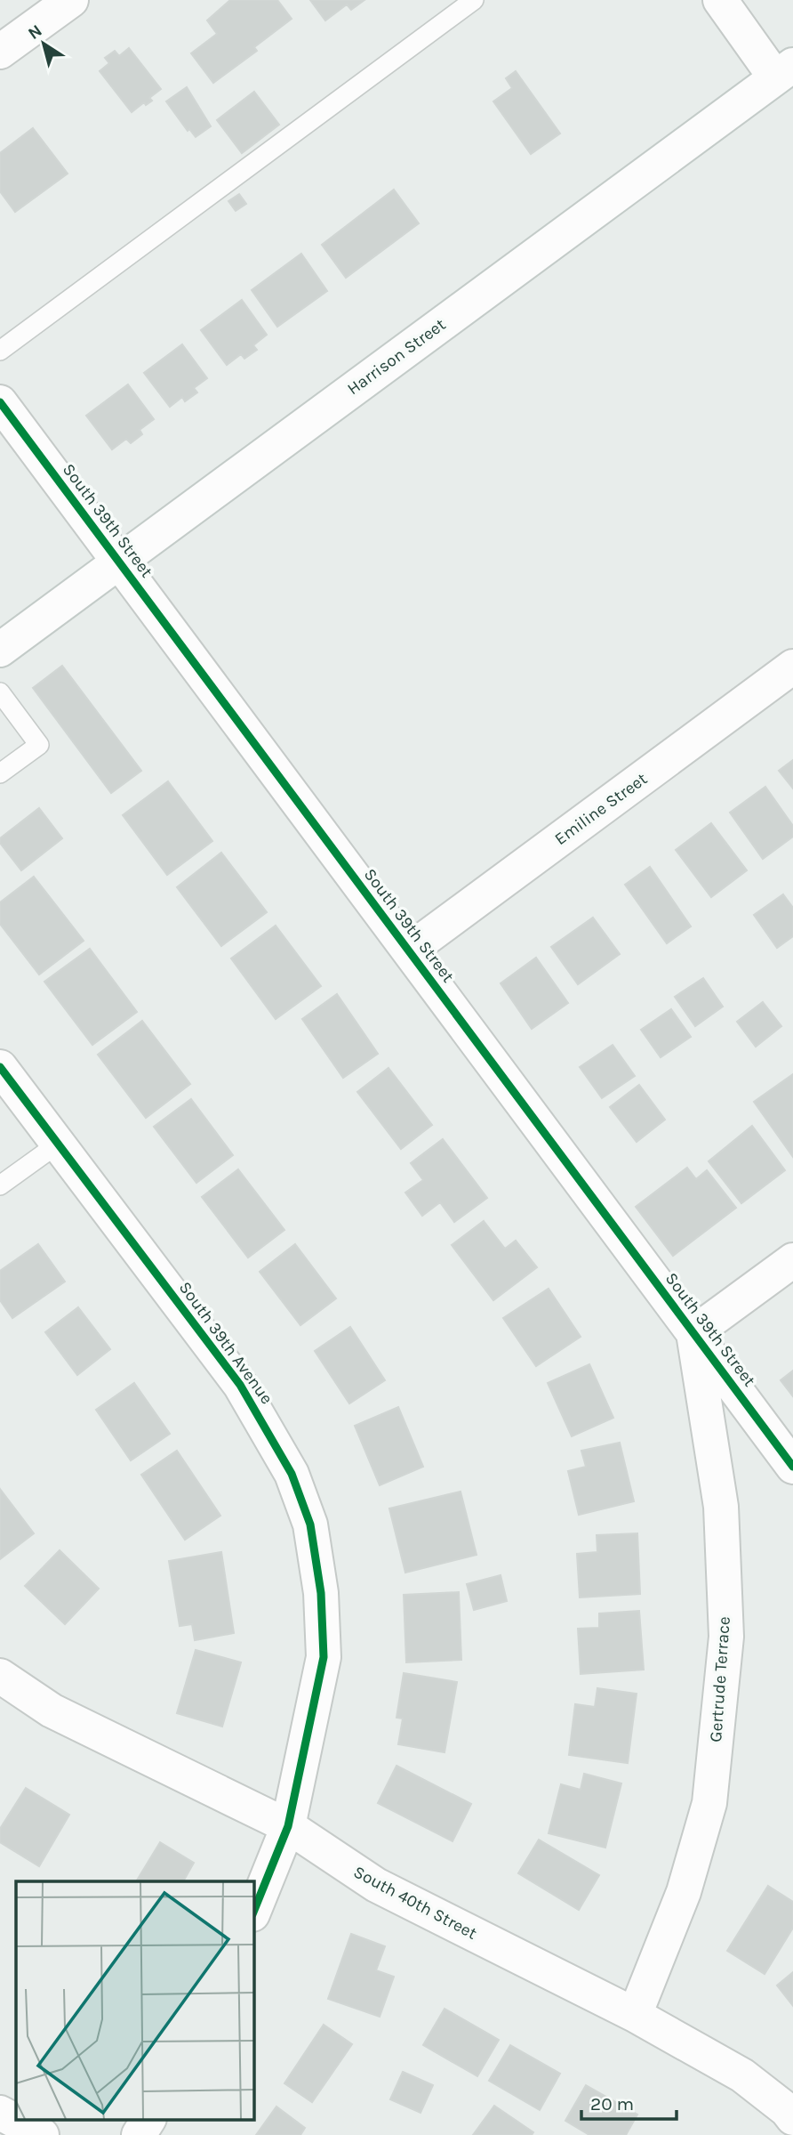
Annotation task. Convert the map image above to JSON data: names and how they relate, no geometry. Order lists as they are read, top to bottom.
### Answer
{
  "streets": {
    "street": [
      "Harrison Street",
      "South 39th Street",
      "Emiline Street",
      "South 39th Avenue",
      "Gertrude Terrace",
      "South 40th Street"
    ]
  },
  "crossings": [
    ["Harrison Street", "South 39th Street"],
    ["South 39th Street", "Emiline Street"],
    ["South 39th Street", "Gertrude Terrace"],
    ["South 39th Avenue", "South 40th Street"],
    ["Gertrude Terrace", "South 40th Street"]
  ],
  "scale_bar": "20 m",
  "north": "top left"
}
